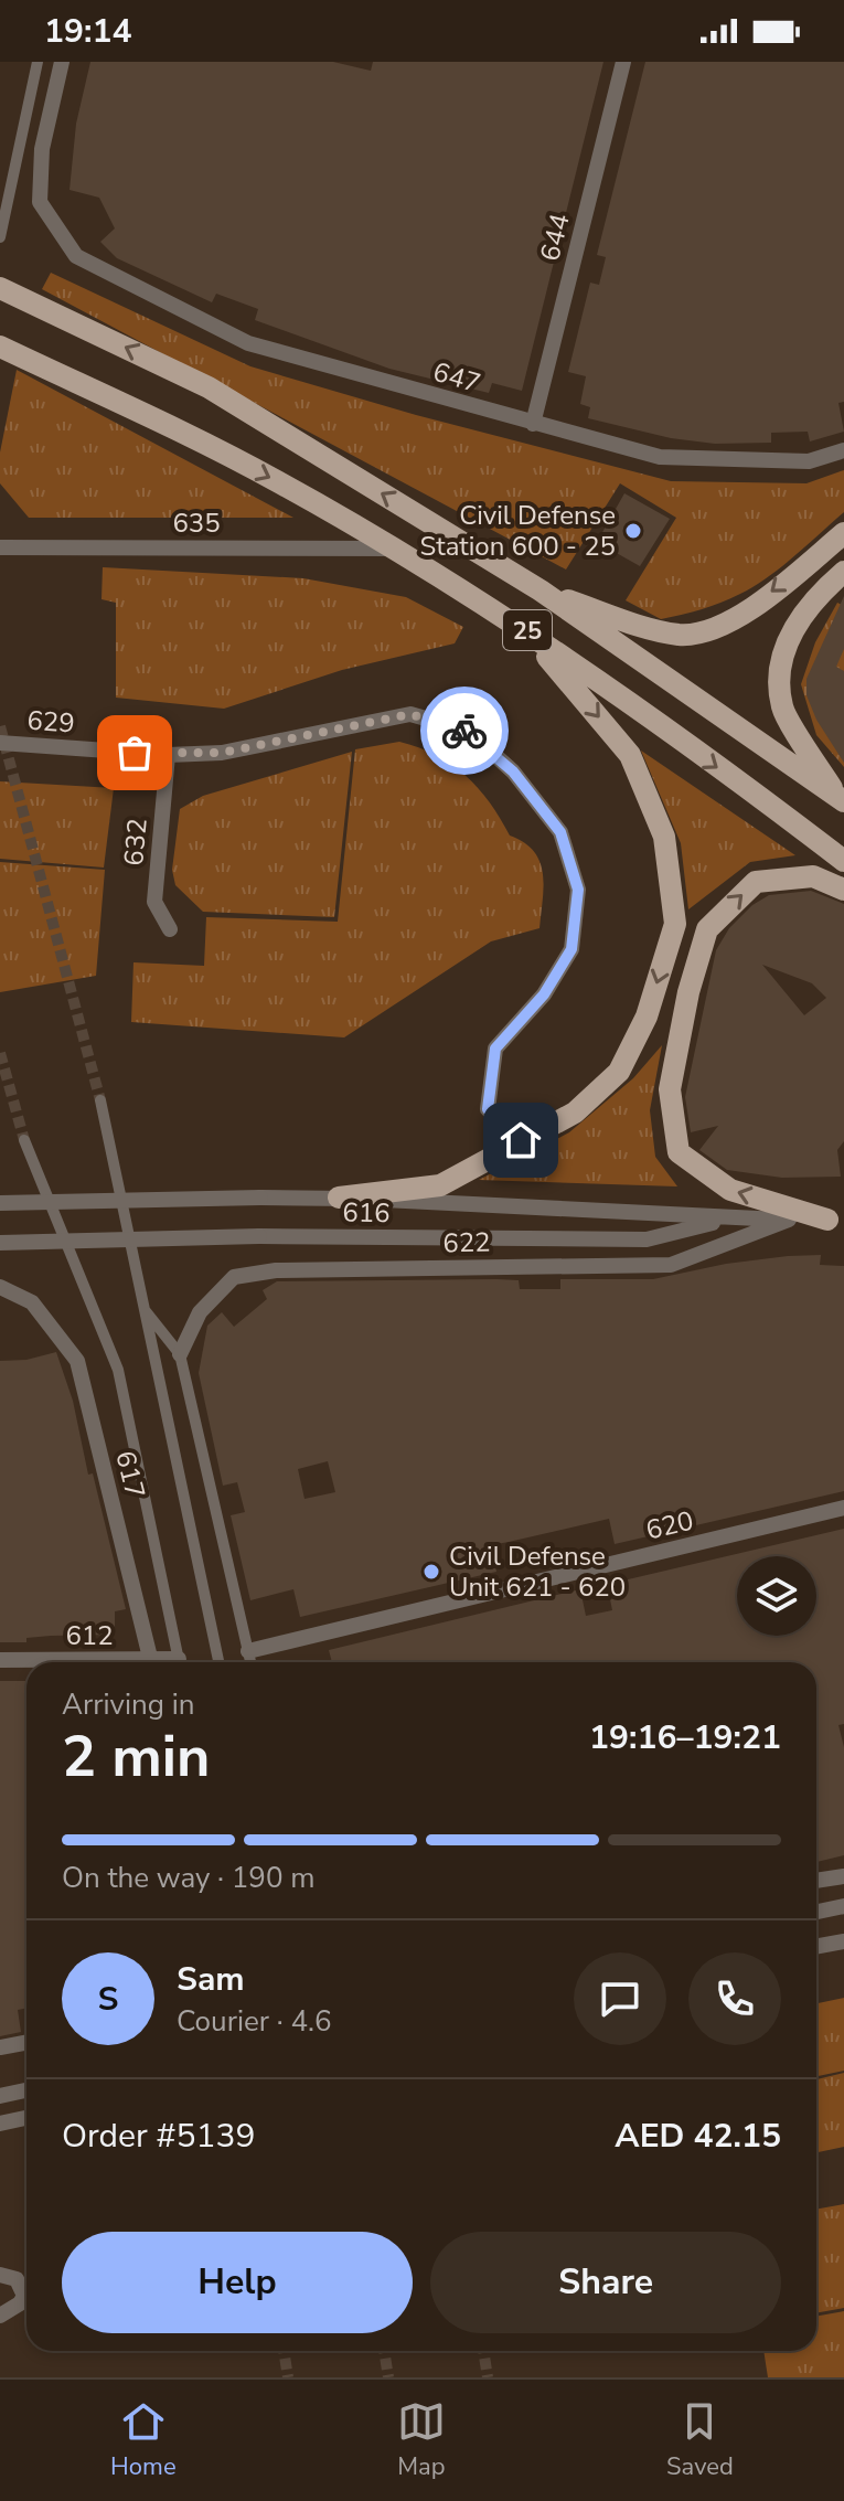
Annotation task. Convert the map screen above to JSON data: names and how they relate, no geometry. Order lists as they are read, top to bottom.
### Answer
{
  "streets": {
    "main road": ["25"],
    "street": [
      "644",
      "647",
      "635",
      "629",
      "632",
      "616",
      "622",
      "617",
      "620",
      "612"
    ]
  },
  "crossings": [
    ["644", "647"],
    ["635", "25"],
    ["629", "632"],
    ["616", "622"]
  ],
  "places": ["Civil Defense Station 600 - 25", "Civil Defense Unit 621 - 620"],
  "page": {
    "status": "19:14",
    "heading": ["2 min", "Arriving in", "19:16–19:21"],
    "panel": [
      "Sam",
      "Courier · 4.6",
      "Order #5139",
      "AED 42.15"
    ],
    "bar": "On the way · 190 m",
    "round": "S",
    "buttons": ["Help", "Share"],
    "tabs": ["Home", "Map", "Saved"]
  }
}
